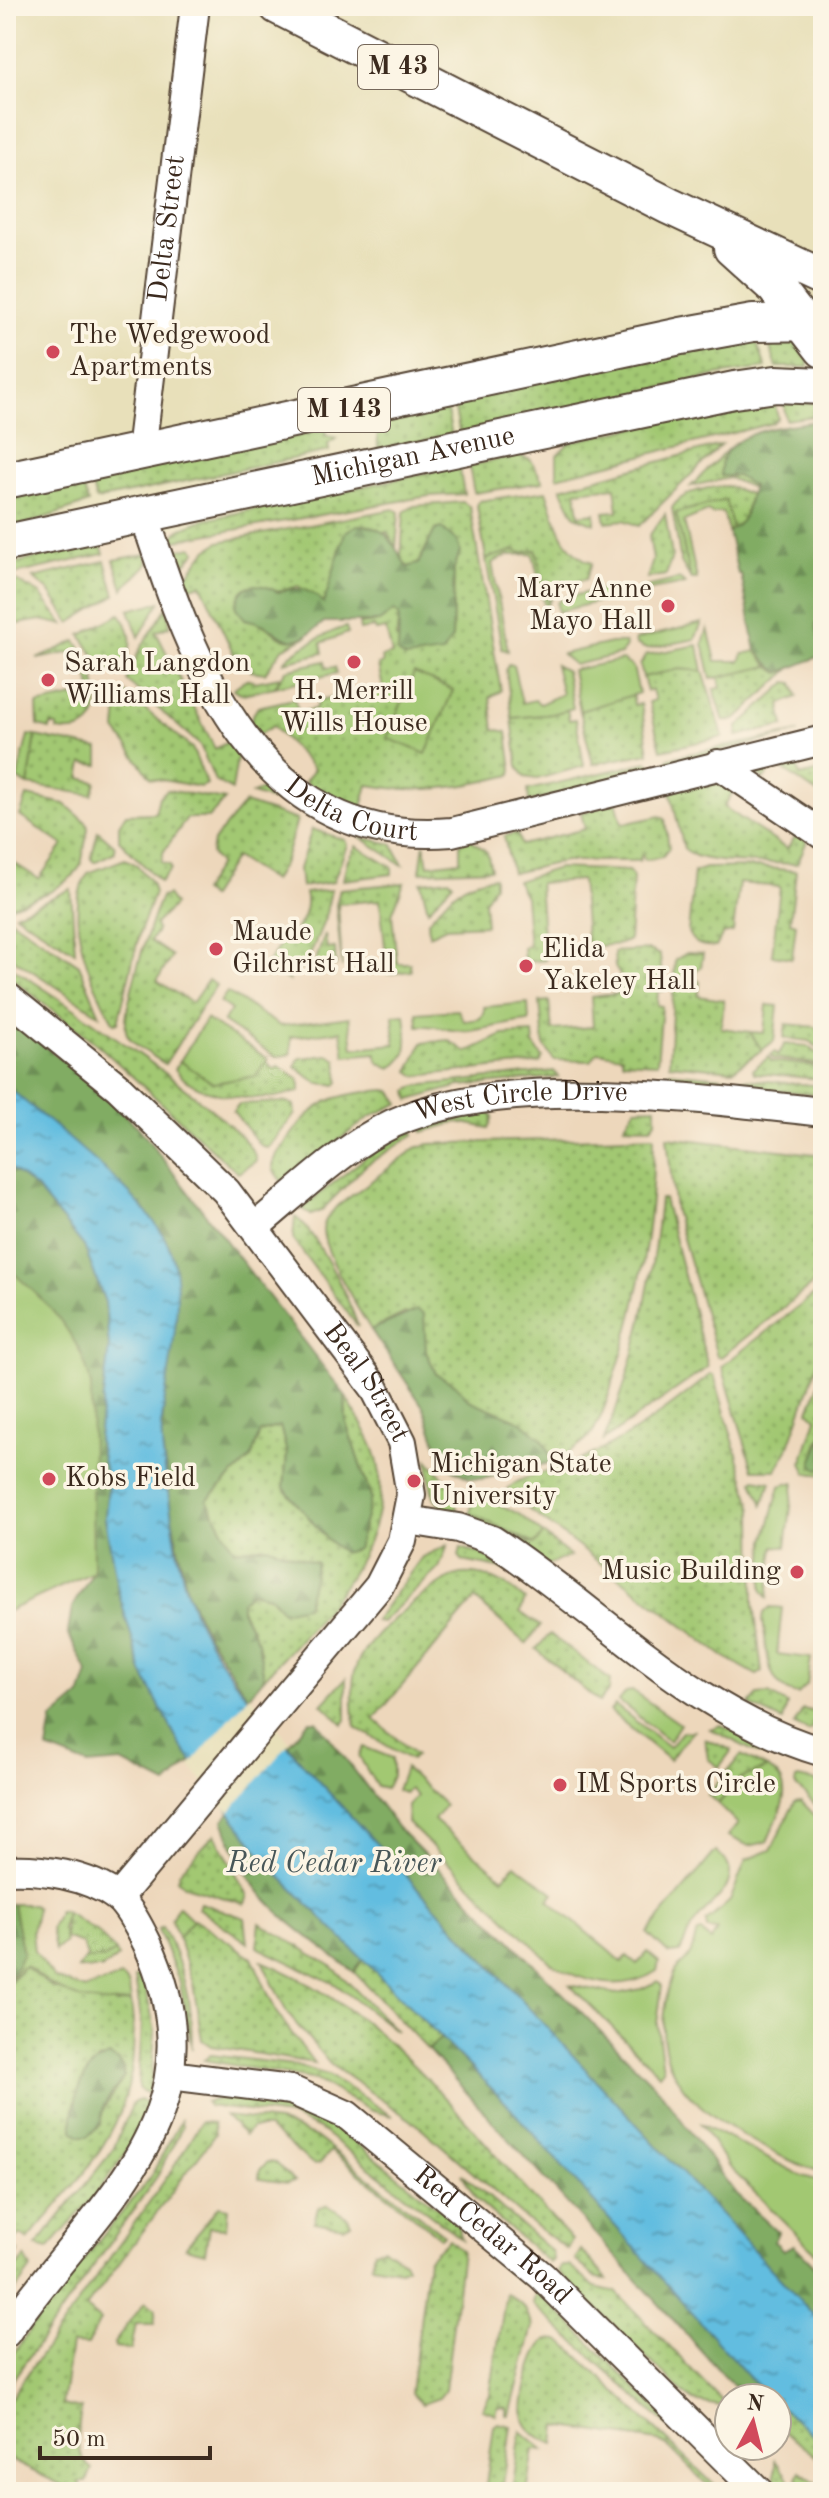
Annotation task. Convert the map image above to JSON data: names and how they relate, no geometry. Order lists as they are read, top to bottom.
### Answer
{
  "streets": {
    "main road": ["M 43", "M 143", "Michigan Avenue"],
    "street": [
      "Delta Street",
      "Delta Court",
      "West Circle Drive",
      "Beal Street",
      "Red Cedar Road"
    ]
  },
  "crossings": [
    ["M 43", "M 143"],
    ["Delta Street", "M 143"],
    ["Michigan Avenue", "Delta Court"],
    ["West Circle Drive", "Beal Street"]
  ],
  "water": ["Red Cedar River"],
  "places": [
    "The Wedgewood Apartments",
    "Mary Anne Mayo Hall",
    "H. Merrill Wills House",
    "Sarah Langdon Williams Hall",
    "Maude Gilchrist Hall",
    "Elida Yakeley Hall",
    "Kobs Field",
    "Michigan State University",
    "Music Building",
    "IM Sports Circle"
  ],
  "scale_bar": "50 m",
  "north": "top"
}
